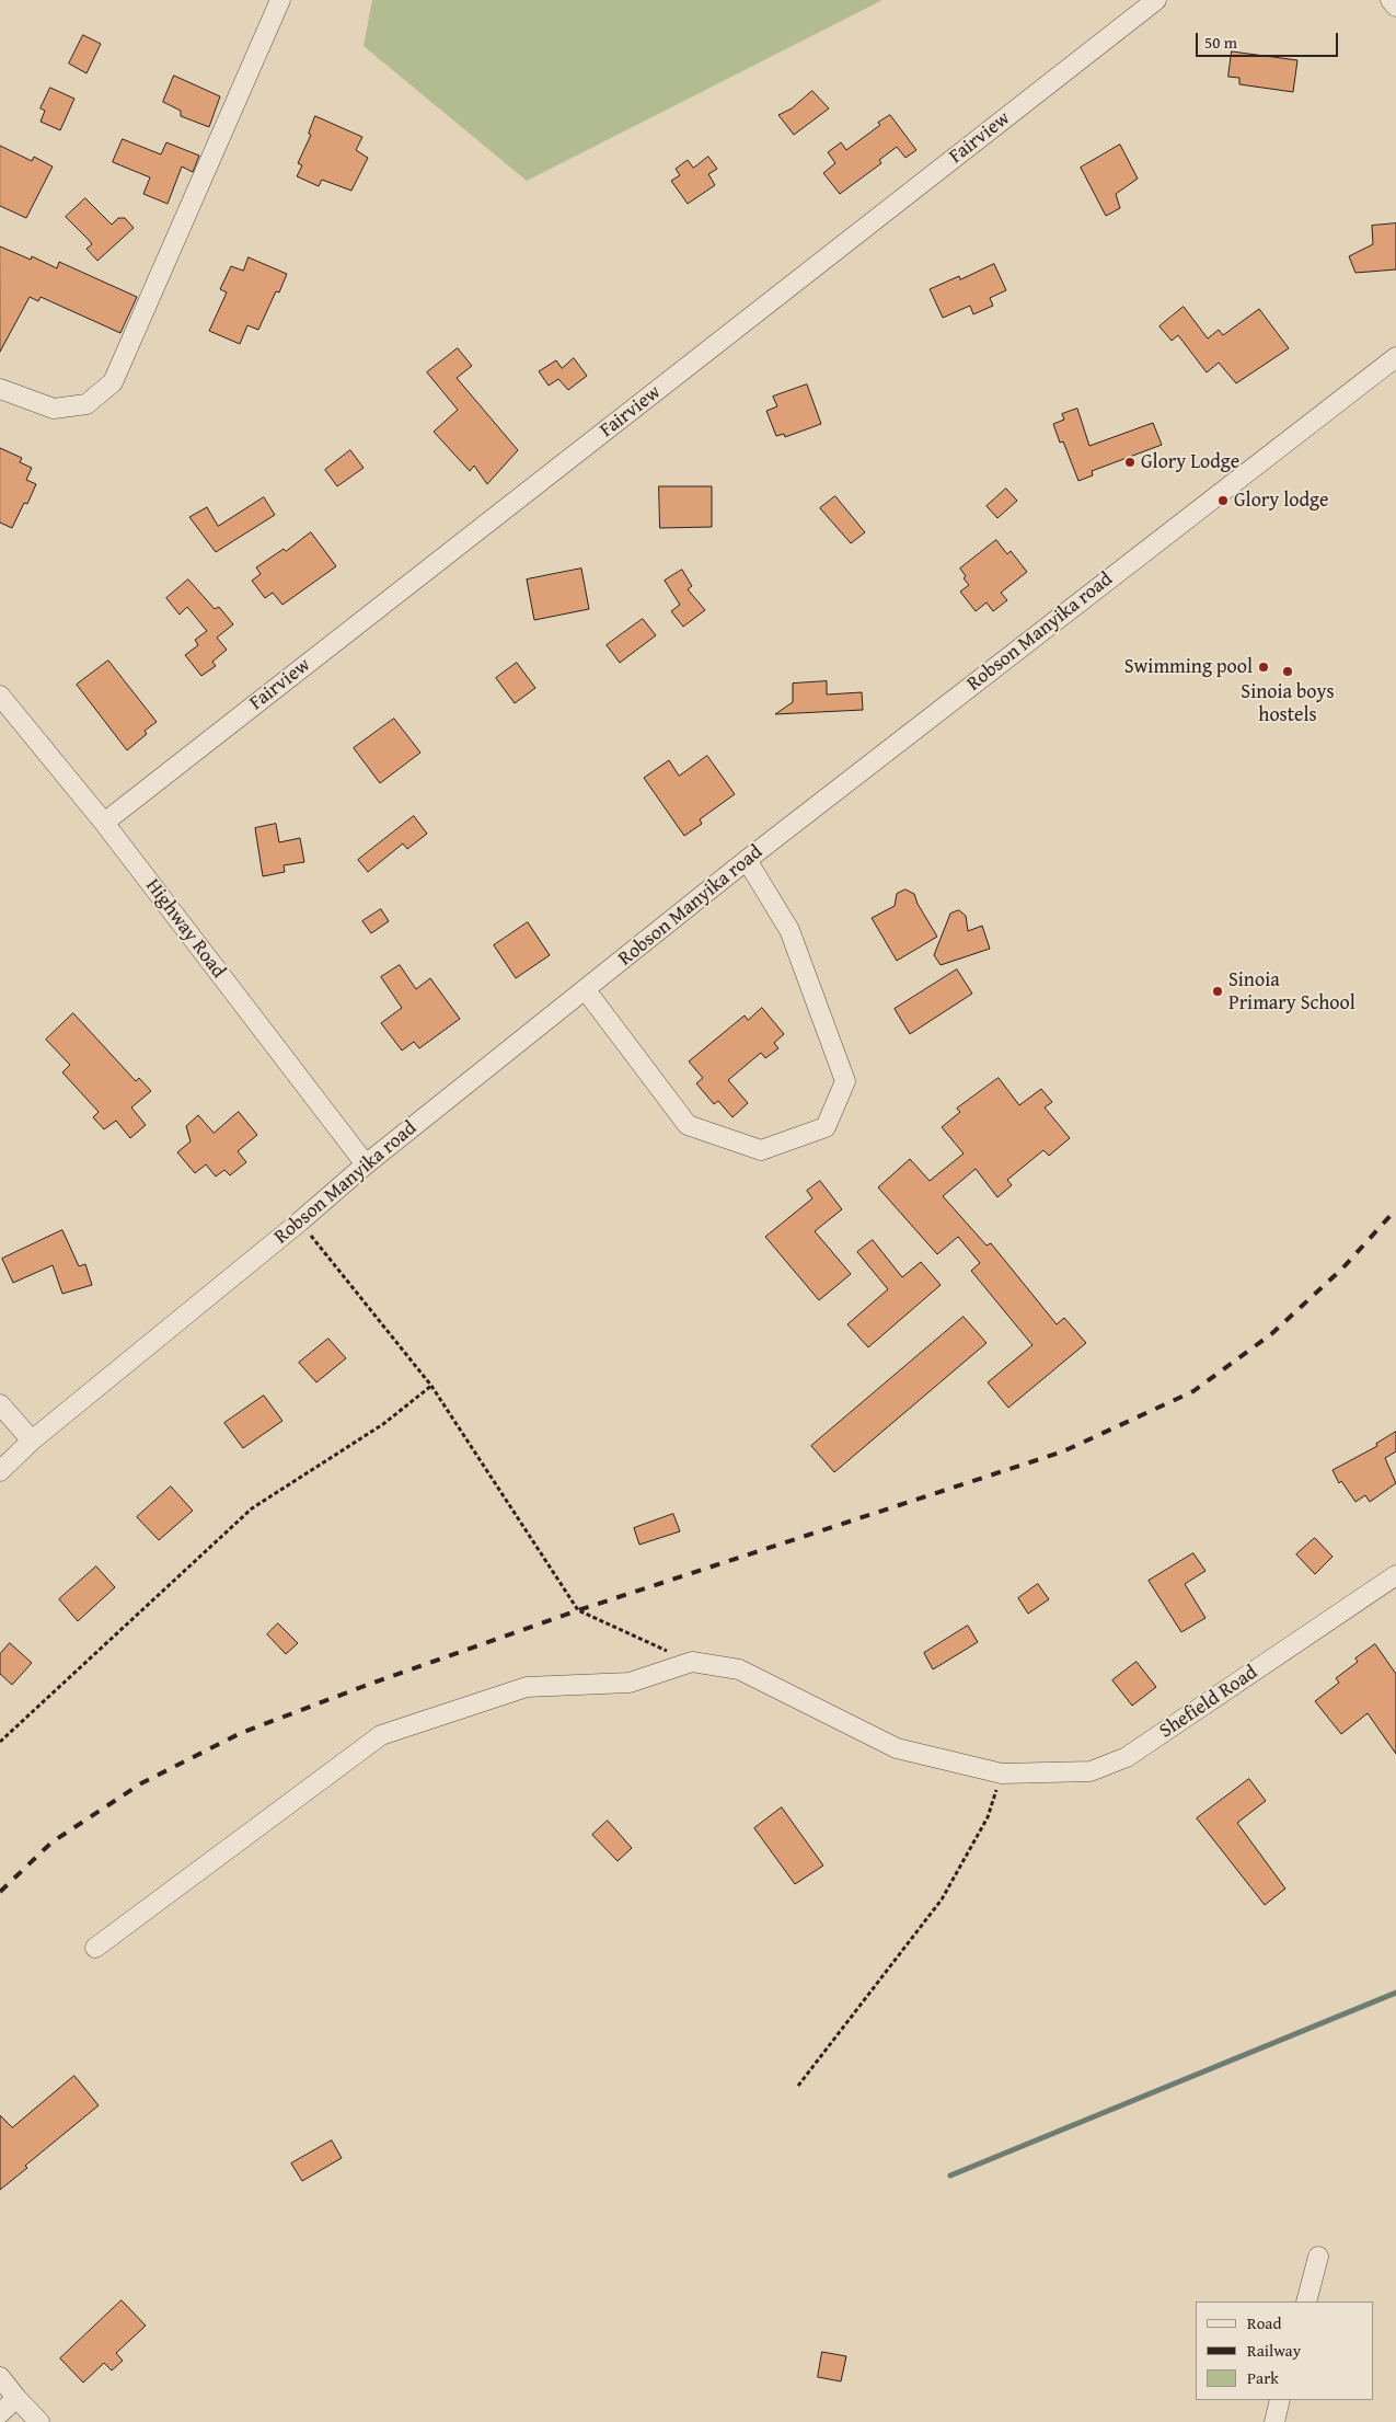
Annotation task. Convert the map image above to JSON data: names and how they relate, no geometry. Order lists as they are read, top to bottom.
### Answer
{
  "streets": {
    "street": [
      "Fairview",
      "Robson Manyika road",
      "Highway Road",
      "Shefield Road"
    ]
  },
  "crossings": [
    ["Fairview", "Highway Road"],
    ["Robson Manyika road", "Highway Road"]
  ],
  "places": [
    "Glory Lodge",
    "Glory lodge",
    "Swimming pool",
    "Sinoia boys hostels",
    "Sinoia Primary School"
  ],
  "legend": ["Road", "Railway", "Park"],
  "scale_bar": "50 m"
}
